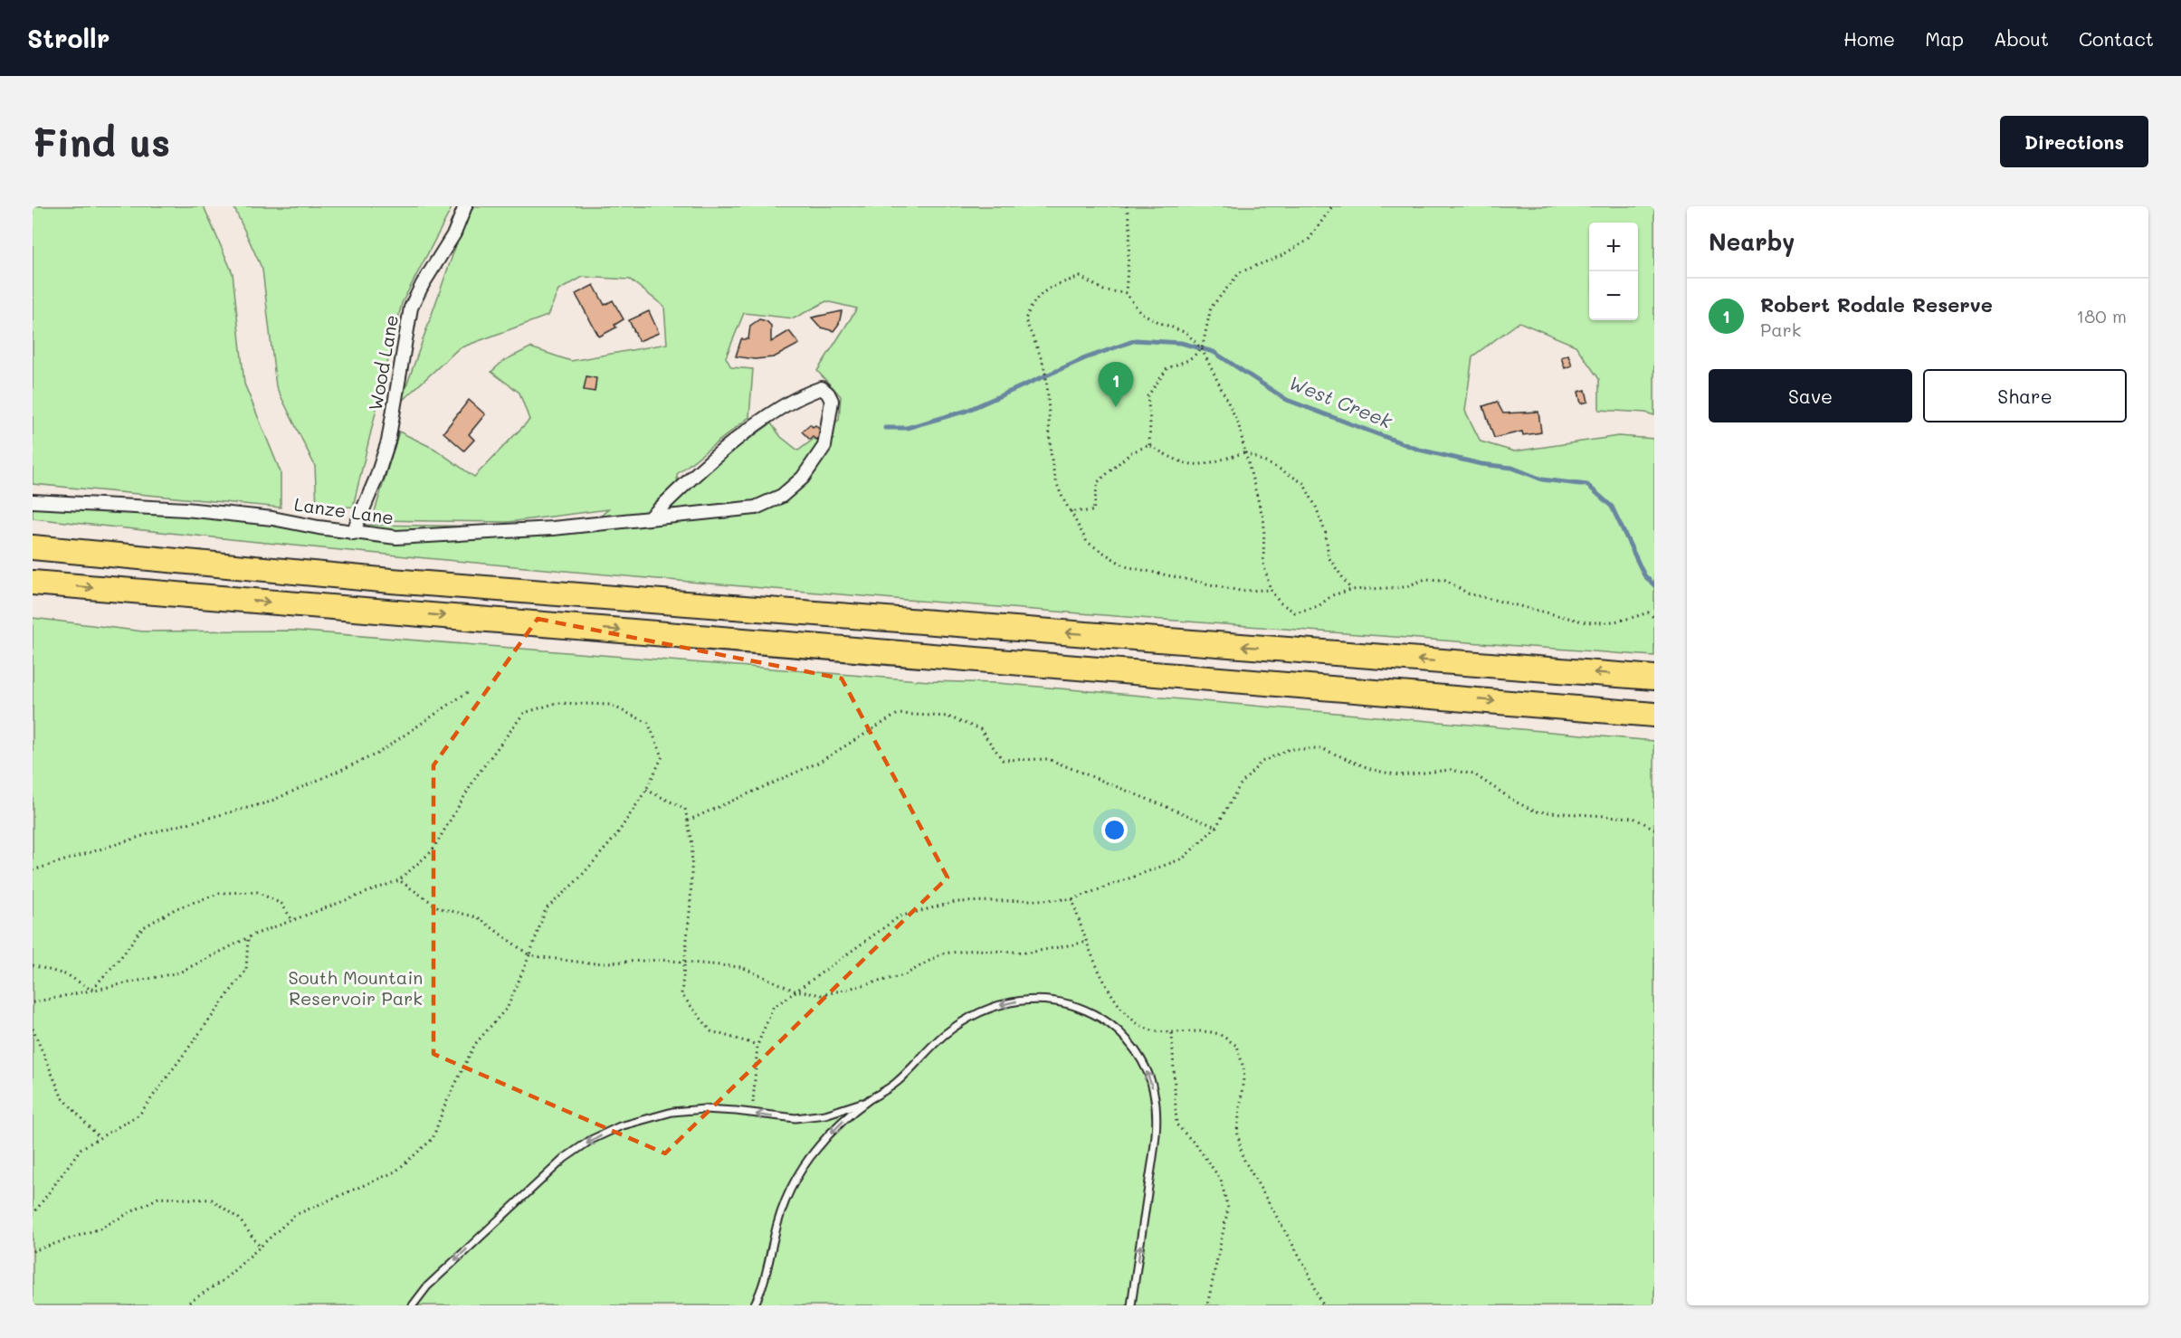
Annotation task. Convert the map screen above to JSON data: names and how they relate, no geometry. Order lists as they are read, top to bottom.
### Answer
{
  "streets": {
    "street": ["Wood Lane", "Lanze Lane"]
  },
  "crossings": [
    ["Wood Lane", "Lanze Lane"]
  ],
  "water": ["West Creek"],
  "parks": ["South Mountain Reservoir Park"],
  "page": {
    "header": "Strollr",
    "nav": [
      "Home",
      "Map",
      "About",
      "Contact"
    ],
    "buttons": [
      "Directions",
      ["Save", "Share"]
    ],
    "title": "Find us",
    "heading": "Nearby",
    "map_buttons": ["+", "−"],
    "list": [
      {
        "mark": "1",
        "name": "Robert Rodale Reserve",
        "note": "Park",
        "value": "180 m"
      }
    ],
    "pins": "1"
  }
}
